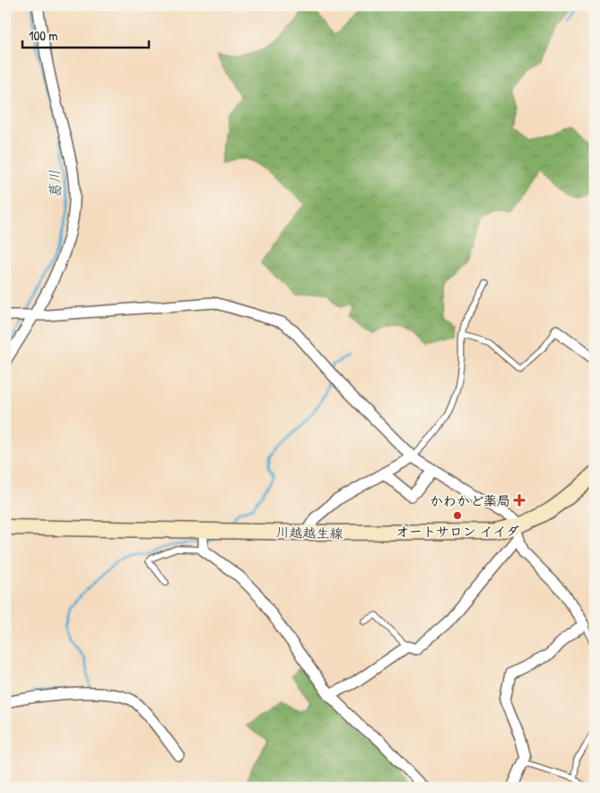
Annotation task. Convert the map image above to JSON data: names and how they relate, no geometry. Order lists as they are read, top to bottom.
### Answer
{
  "streets": {
    "main road": ["川越越生線"]
  },
  "water": ["葛川"],
  "places": {
    "health": ["かわかど薬局"],
    "other": ["オートサロン イイダ"]
  },
  "scale_bar": "100 m"
}
